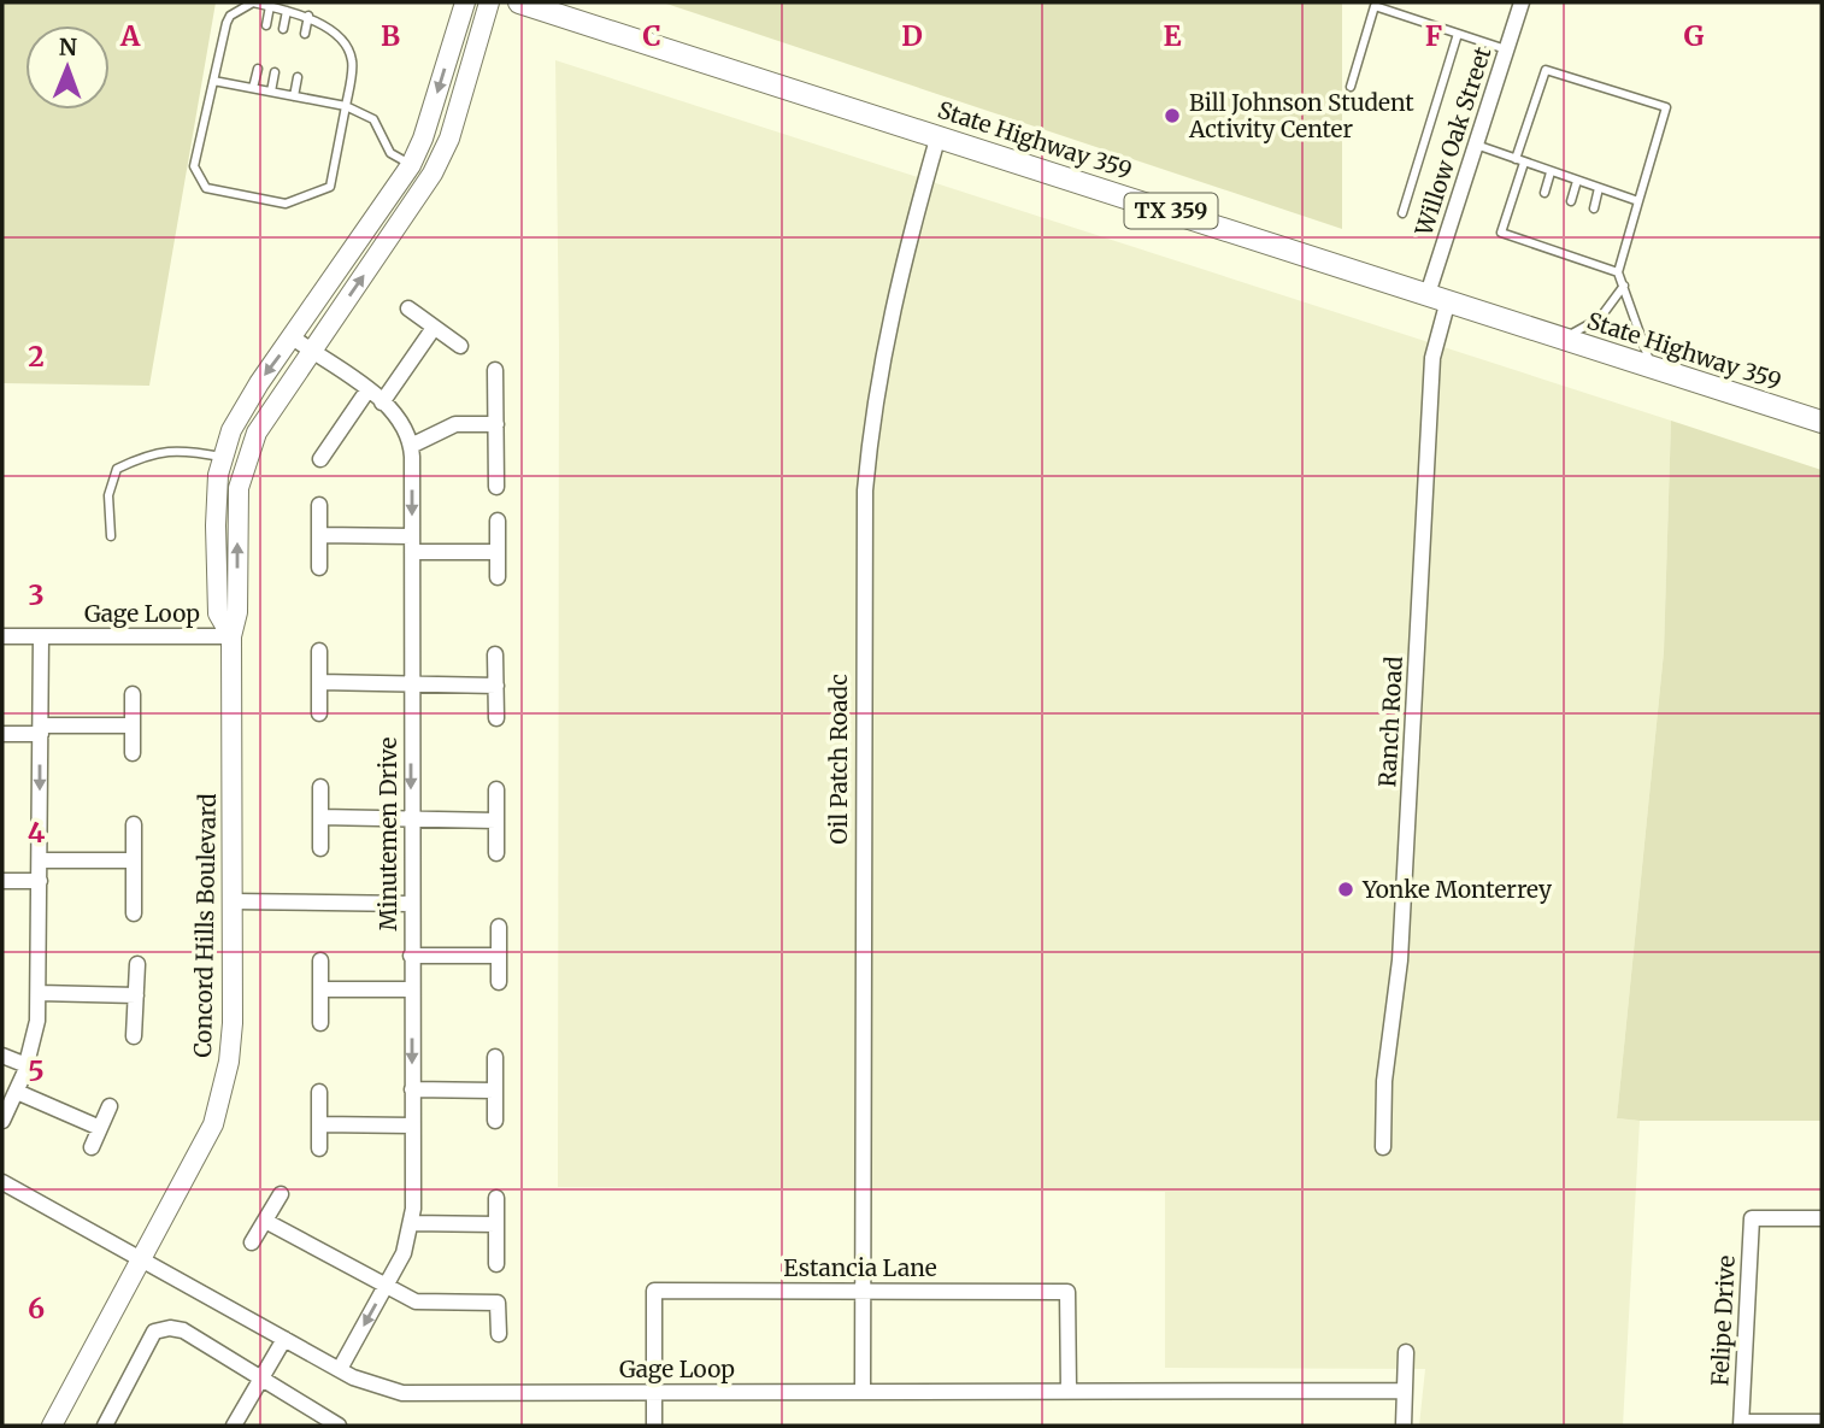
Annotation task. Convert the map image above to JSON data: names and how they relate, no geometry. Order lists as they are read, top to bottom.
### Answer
{
  "streets": {
    "main road": ["State Highway 359", "TX 359"],
    "street": [
      "Willow Oak Street",
      "Gage Loop",
      "Ranch Road",
      "Oil Patch Roadc",
      "Minutemen Drive",
      "Concord Hills Boulevard",
      "Estancia Lane",
      "Felipe Drive"
    ]
  },
  "crossings": [
    ["State Highway 359", "Willow Oak Street"],
    ["State Highway 359", "Ranch Road"],
    ["State Highway 359", "Oil Patch Roadc"],
    ["Willow Oak Street", "Ranch Road"],
    ["Gage Loop", "Oil Patch Roadc"],
    ["Gage Loop", "Minutemen Drive"],
    ["Gage Loop", "Concord Hills Boulevard"],
    ["Gage Loop", "Estancia Lane"],
    ["Oil Patch Roadc", "Estancia Lane"],
    ["Minutemen Drive", "Concord Hills Boulevard"]
  ],
  "places": ["Bill Johnson Student Activity Center", "Yonke Monterrey"],
  "north": "top",
  "grid": {
    "columns": [
      "A",
      "B",
      "C",
      "D",
      "E",
      "F",
      "G"
    ],
    "rows": [
      "2",
      "3",
      "4",
      "5",
      "6"
    ]
  }
}
